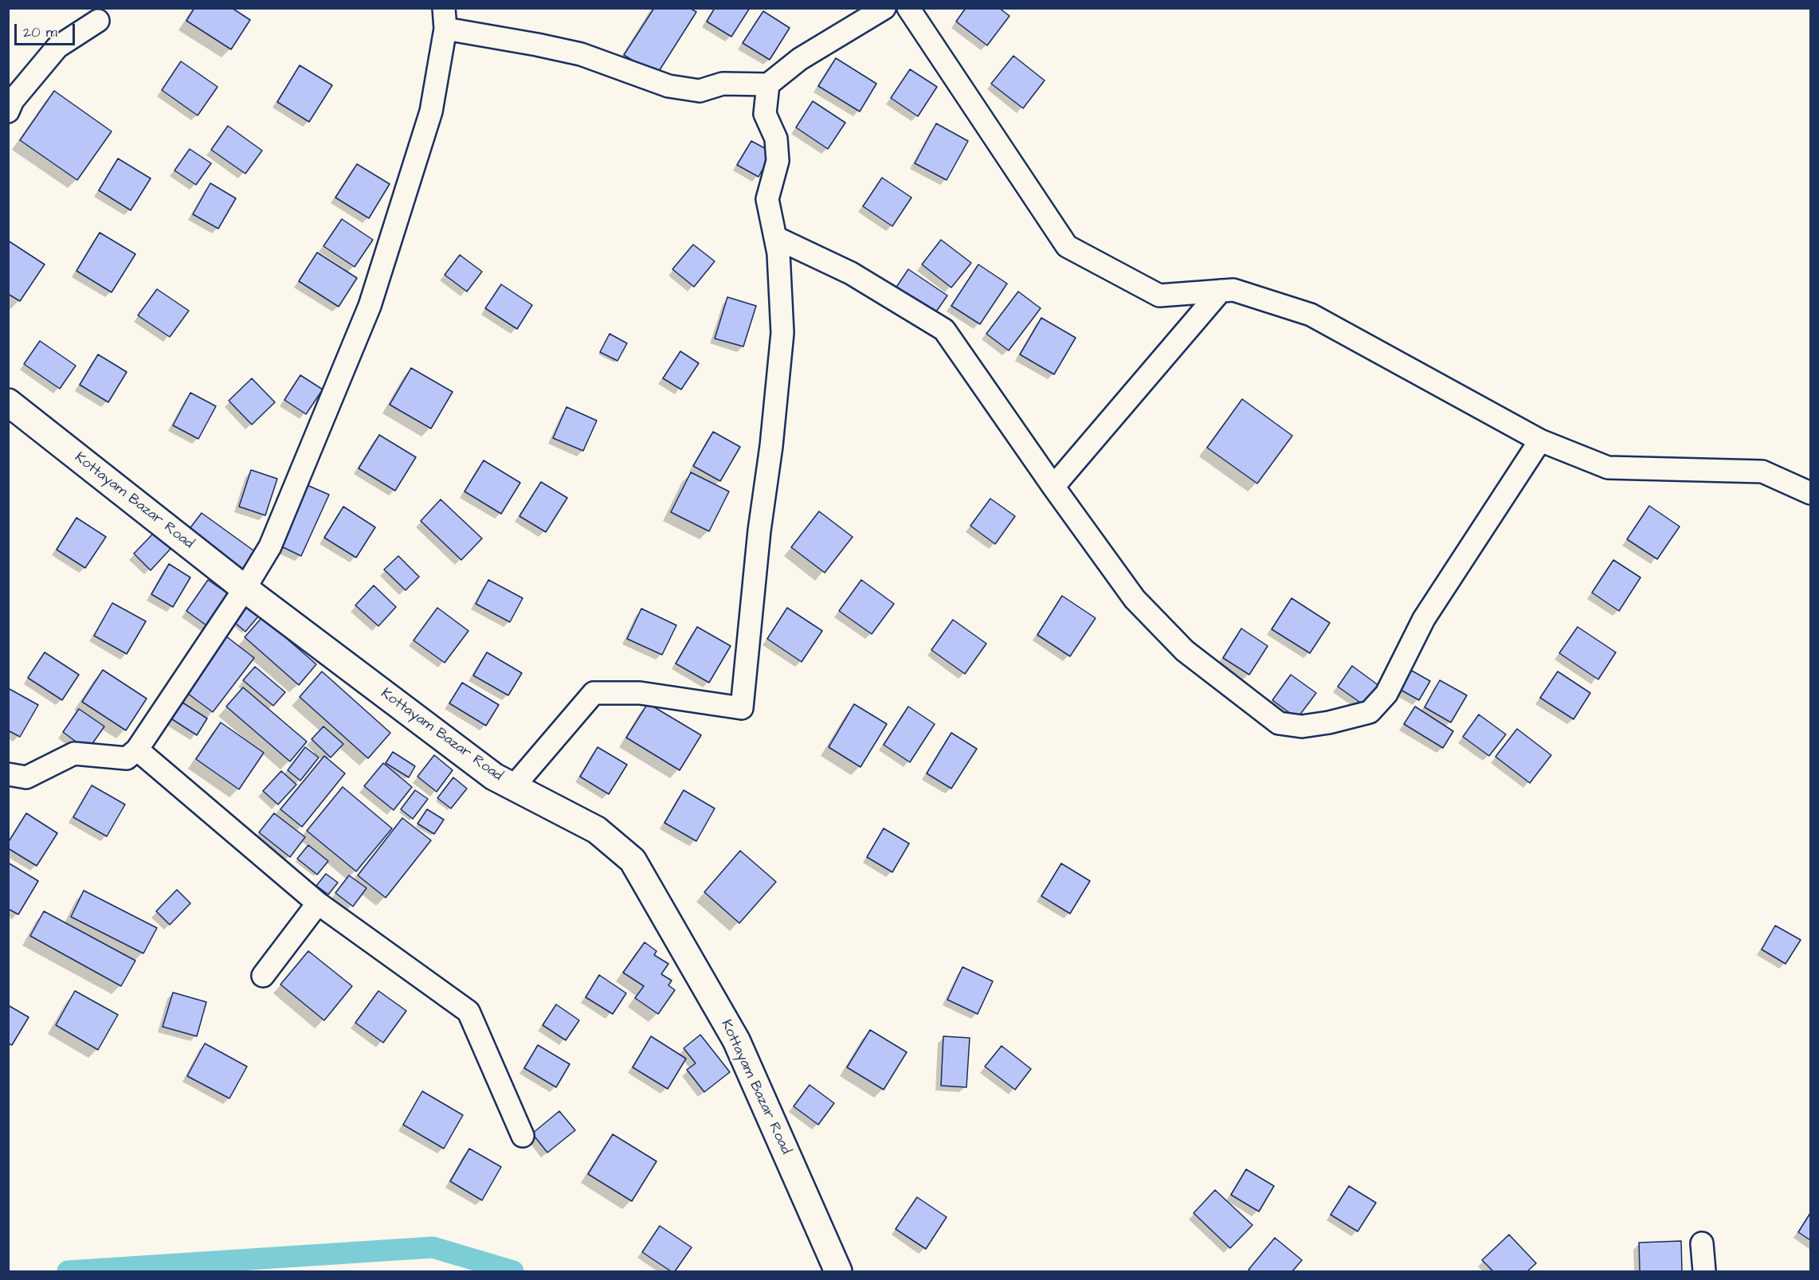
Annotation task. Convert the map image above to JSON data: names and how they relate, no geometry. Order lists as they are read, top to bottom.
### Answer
{
  "streets": {
    "main road": ["Kottayam Bazar Road"]
  },
  "scale_bar": "20 m"
}
